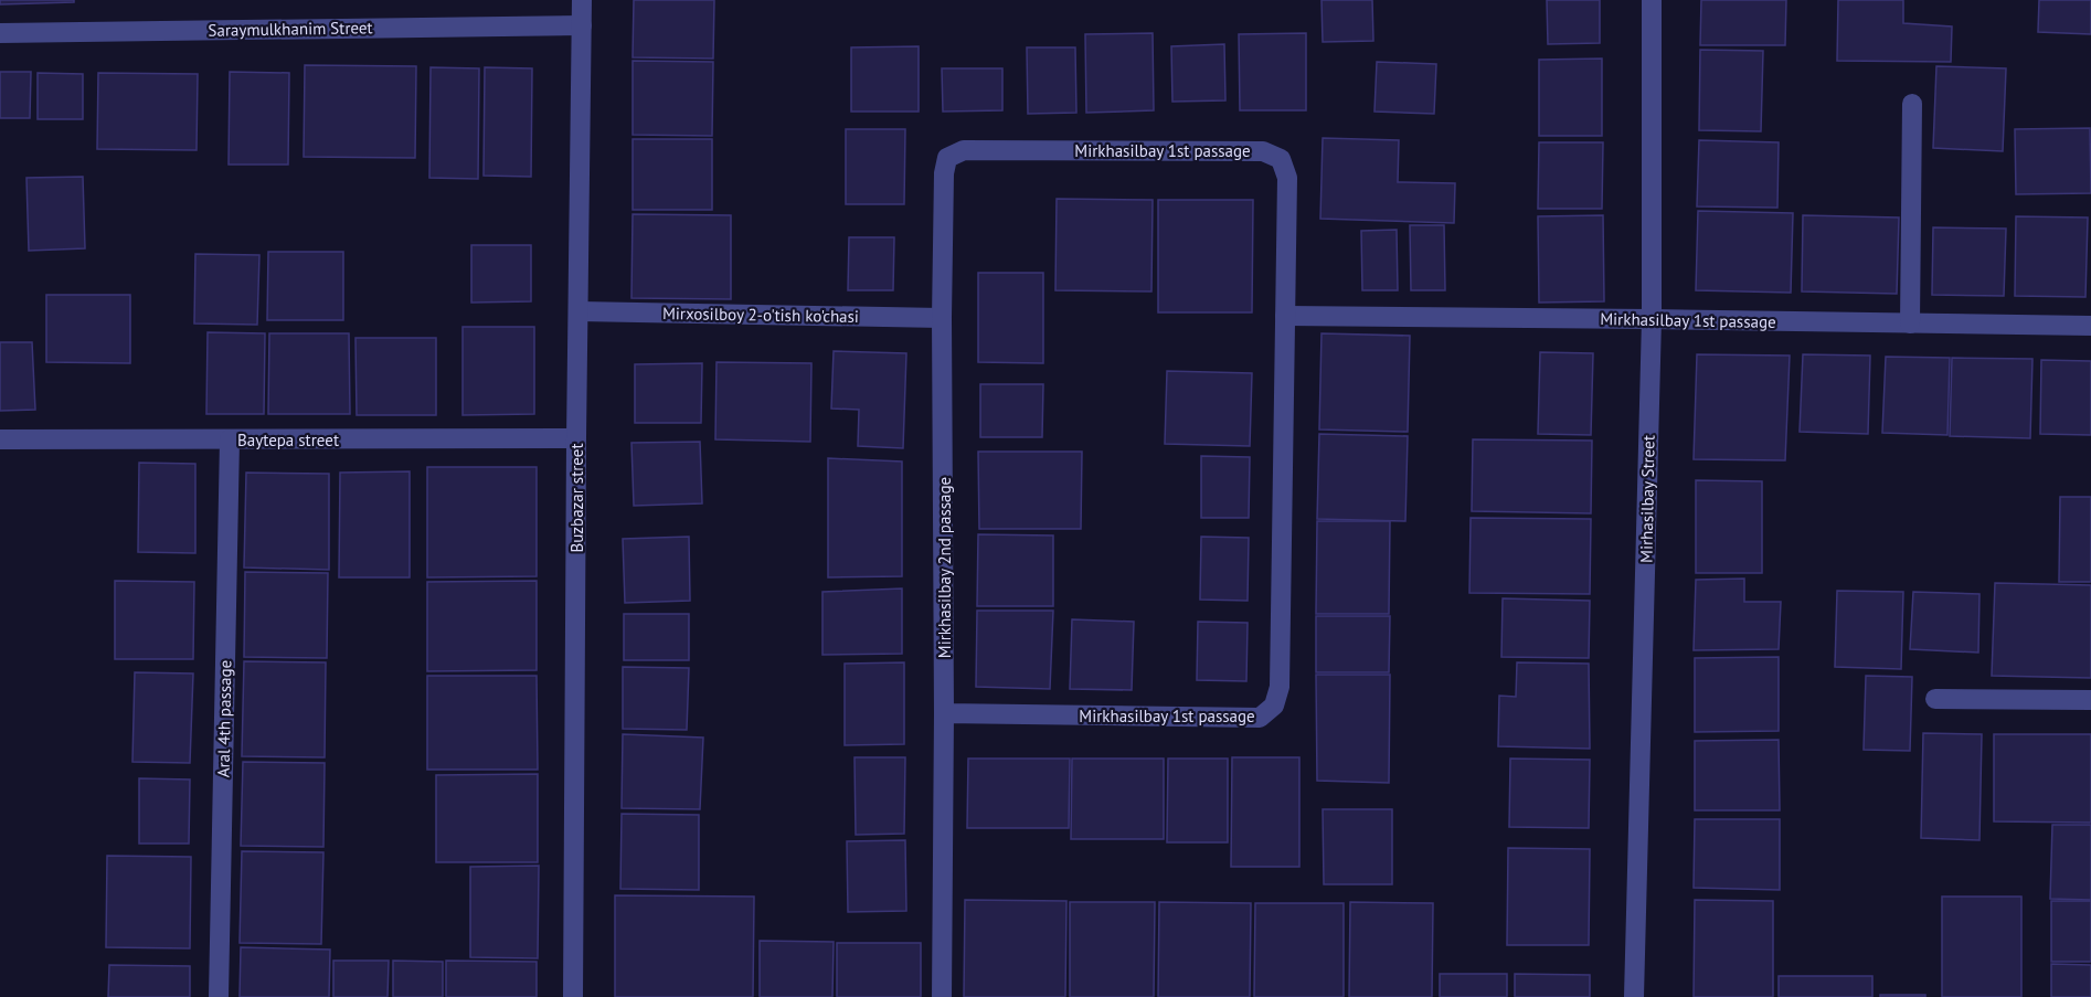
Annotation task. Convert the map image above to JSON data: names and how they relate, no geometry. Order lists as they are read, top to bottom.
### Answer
{
  "streets": {
    "street": [
      "Saraymulkhanim Street",
      "Mirkhasilbay 1st passage",
      "Mirxosilboy 2-o'tish ko'chasi",
      "Baytepa street",
      "Buzbazar street",
      "Mirhasilbay Street",
      "Mirkhasilbay 2nd passage",
      "Aral 4th passage"
    ]
  },
  "crossings": [
    ["Saraymulkhanim Street", "Buzbazar street"],
    ["Mirkhasilbay 1st passage", "Mirhasilbay Street"],
    ["Mirkhasilbay 1st passage", "Mirkhasilbay 2nd passage"],
    ["Mirxosilboy 2-o'tish ko'chasi", "Buzbazar street"],
    ["Mirxosilboy 2-o'tish ko'chasi", "Mirkhasilbay 2nd passage"],
    ["Baytepa street", "Buzbazar street"],
    ["Baytepa street", "Aral 4th passage"]
  ]
}
